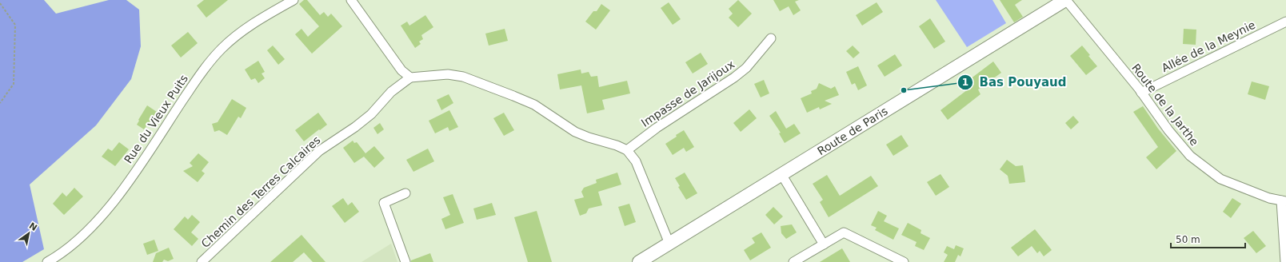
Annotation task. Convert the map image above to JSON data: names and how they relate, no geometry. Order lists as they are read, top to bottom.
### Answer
{
  "streets": {
    "main road": ["Route de Paris"],
    "street": [
      "Allée de la Meynie",
      "Impasse de Jarijoux",
      "Route de la Jarthe",
      "Rue du Vieux Puits",
      "Chemin des Terres Calcaires"
    ]
  },
  "crossings": [
    ["Allée de la Meynie", "Route de la Jarthe"],
    ["Route de la Jarthe", "Route de Paris"]
  ],
  "places": ["Bas Pouyaud"],
  "scale_bar": "50 m",
  "north": "top right"
}
